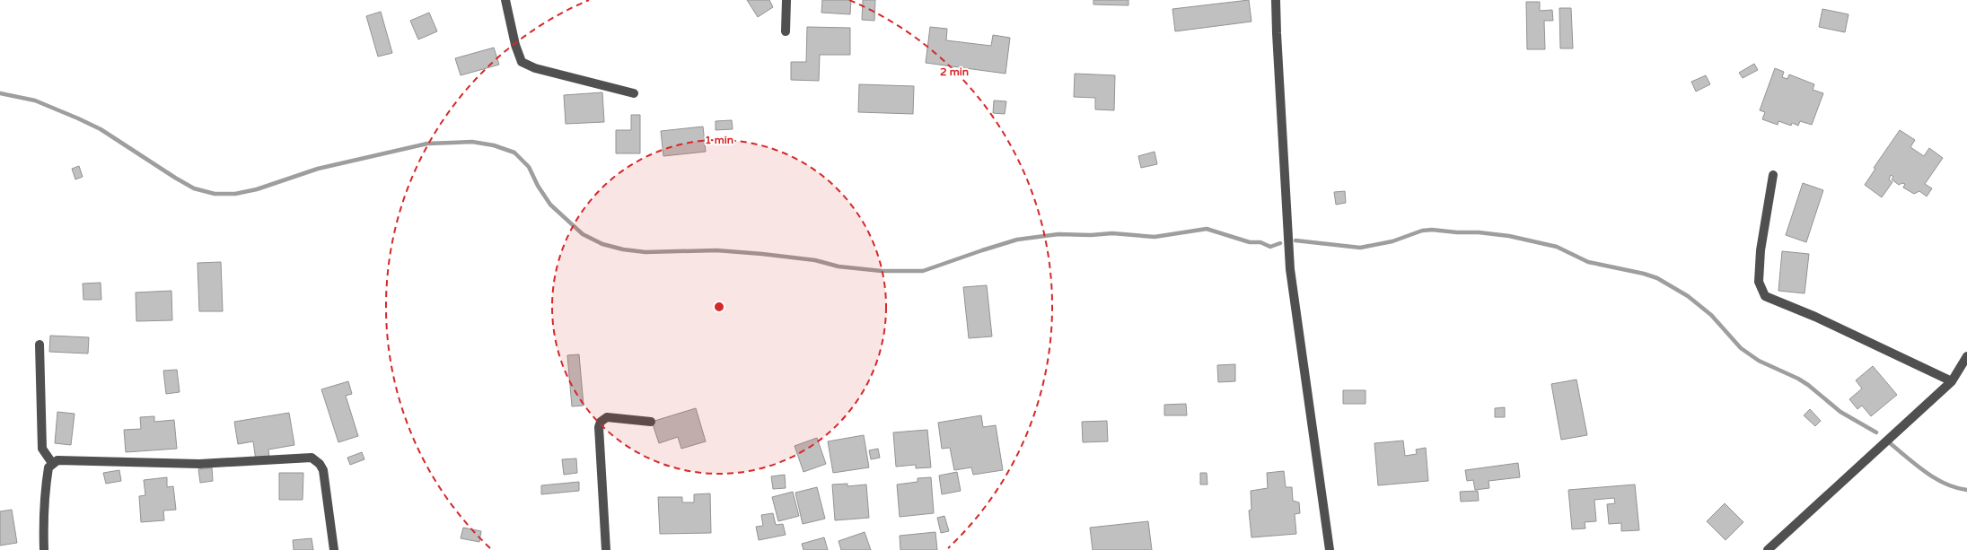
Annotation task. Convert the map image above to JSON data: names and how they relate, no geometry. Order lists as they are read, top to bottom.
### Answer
{
  "rings": ["2 min", "1 min"]
}
